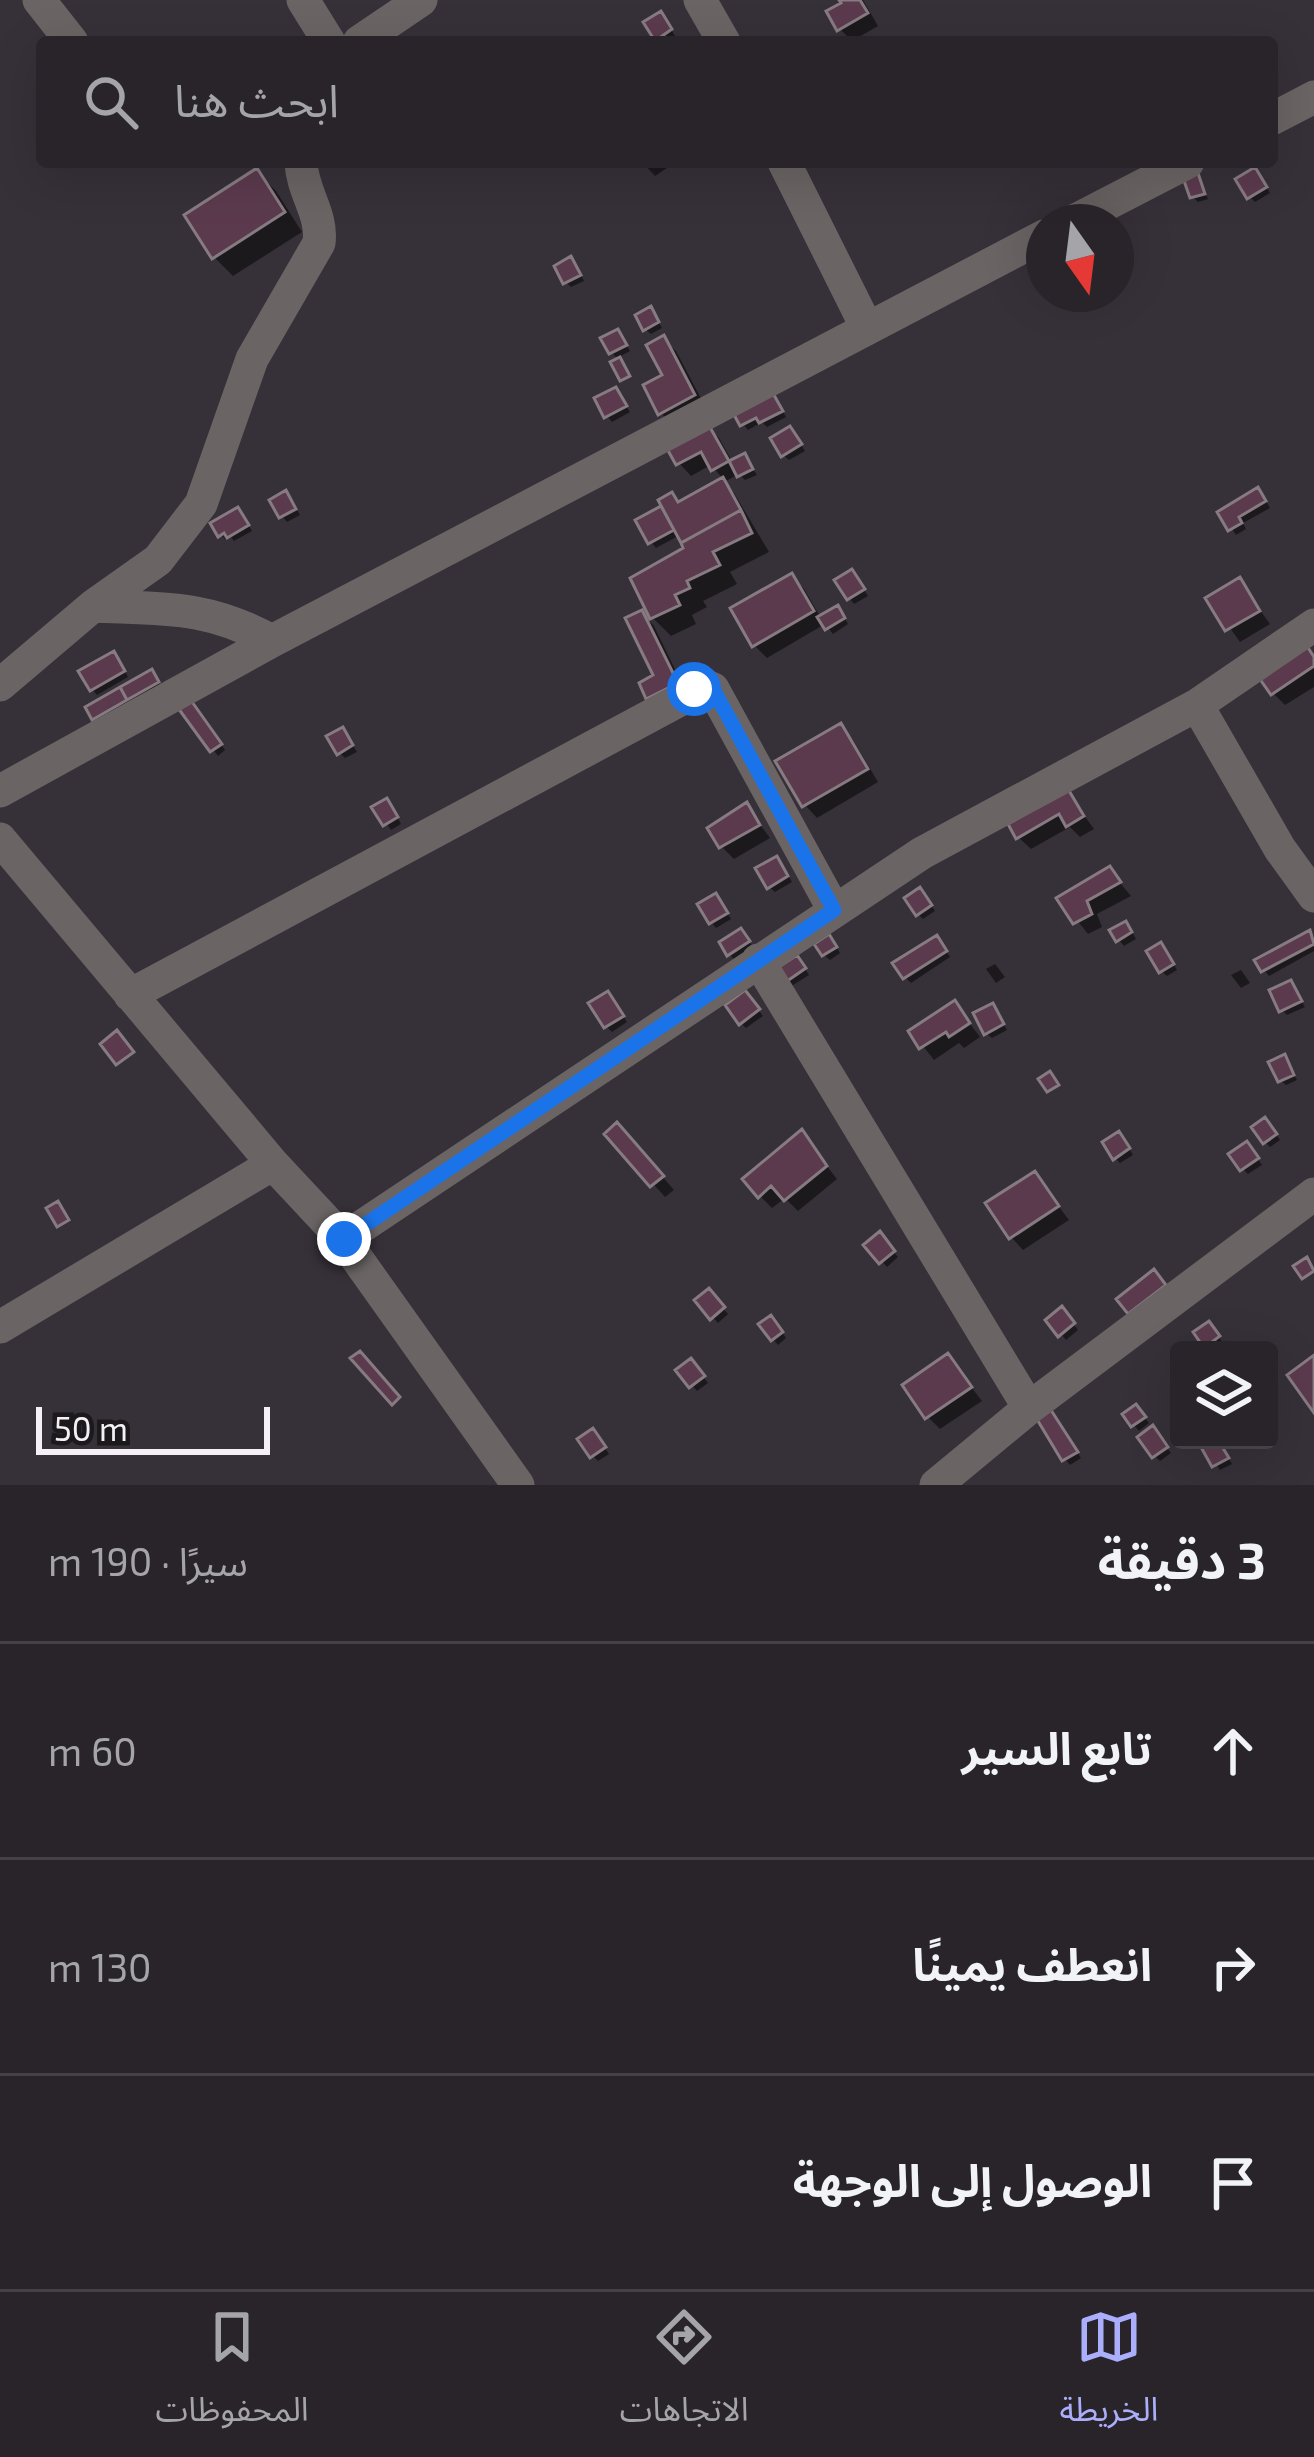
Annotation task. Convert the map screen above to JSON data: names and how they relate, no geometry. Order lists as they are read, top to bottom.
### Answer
{
  "scale_bar": "50 m",
  "north": "bottom",
  "page": {
    "search": "ابحث هنا",
    "scale": "50 m",
    "heading": ["3 دقيقة", "سيرًا · 190 m"],
    "list": [
      ["تابع السير", "60 m"],
      ["انعطف يمينًا", "130 m"],
      "الوصول إلى الوجهة"
    ],
    "nav": ["الخريطة", "الاتجاهات", "المحفوظات"]
  }
}
